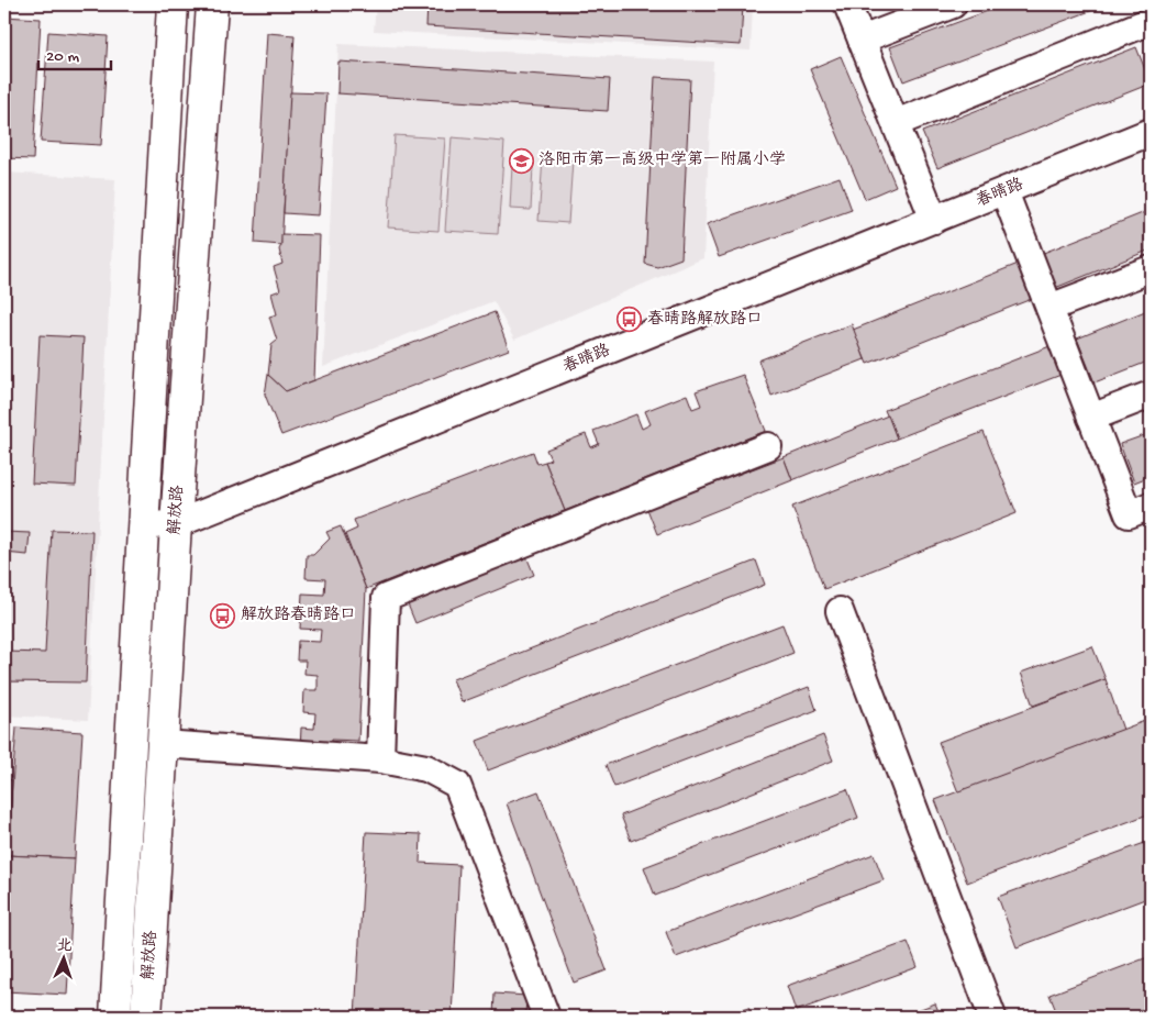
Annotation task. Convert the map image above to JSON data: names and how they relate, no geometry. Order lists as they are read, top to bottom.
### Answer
{
  "streets": {
    "main road": ["解放路"],
    "street": ["春晴路"]
  },
  "crossings": [
    ["春晴路", "解放路"]
  ],
  "places": {
    "school or university": ["洛阳市第一高级中学第一附属小学"],
    "bus stop": ["春晴路解放路口", "解放路春晴路口"]
  },
  "scale_bar": "20 m",
  "north": "top"
}
